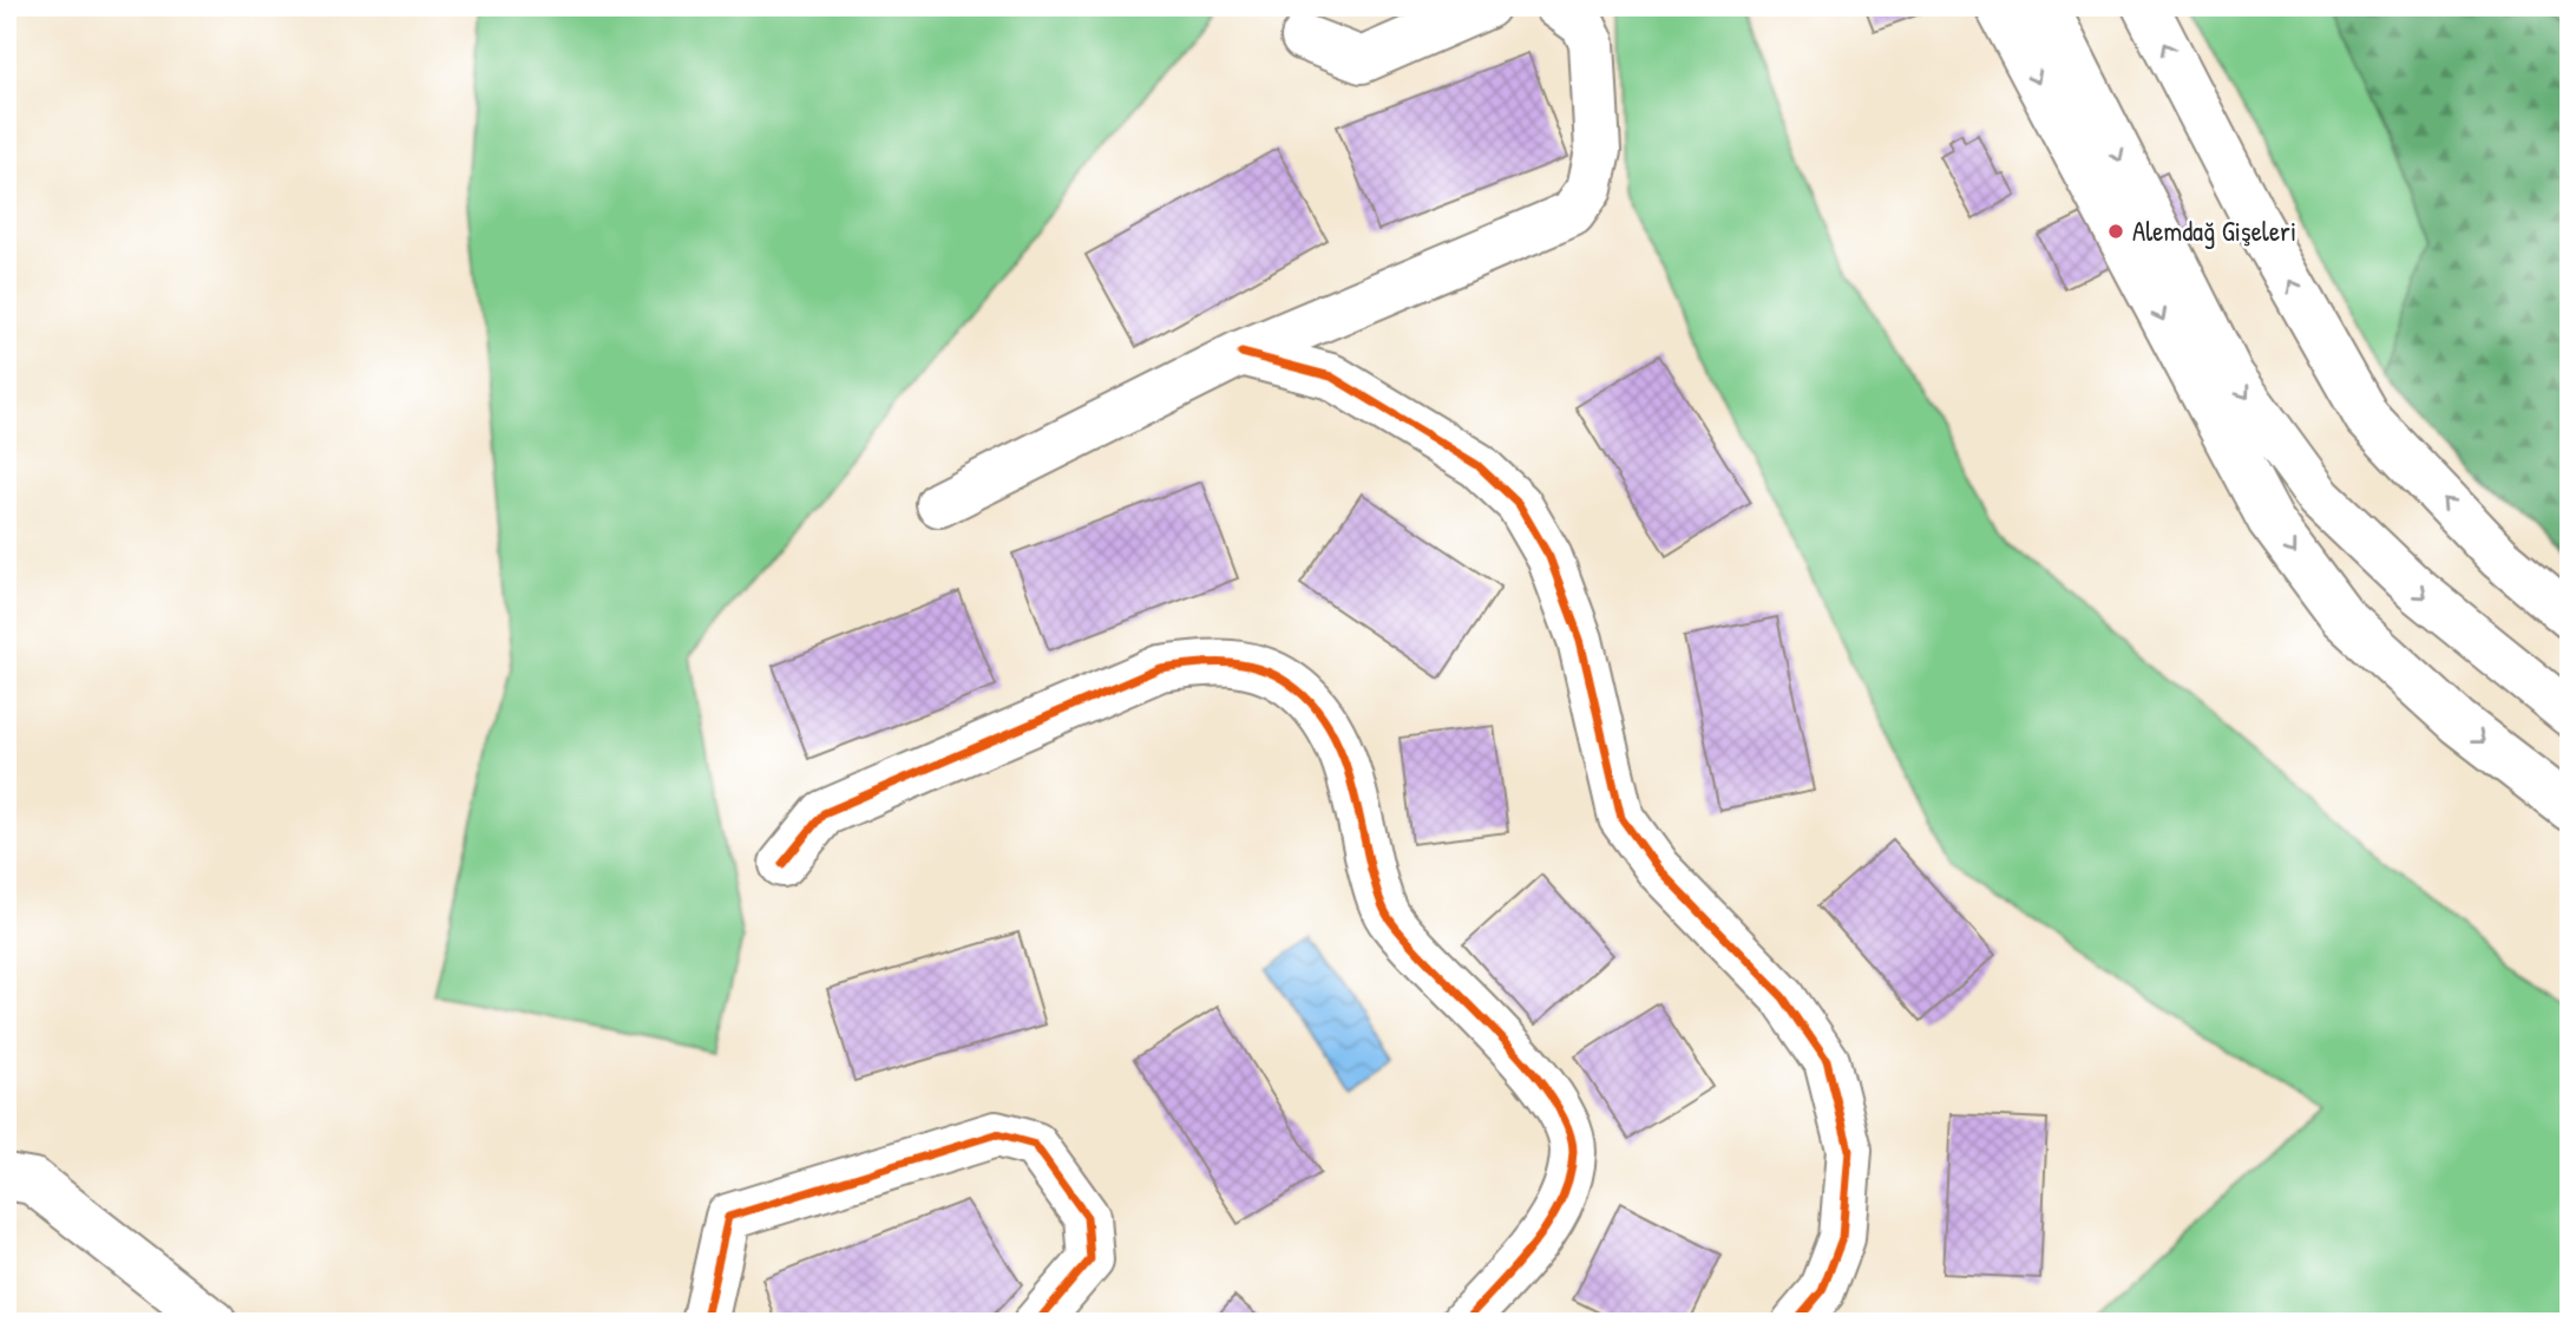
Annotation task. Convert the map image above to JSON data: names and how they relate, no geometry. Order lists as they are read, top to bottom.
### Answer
{
  "places": ["Alemdağ Gişeleri"]
}
